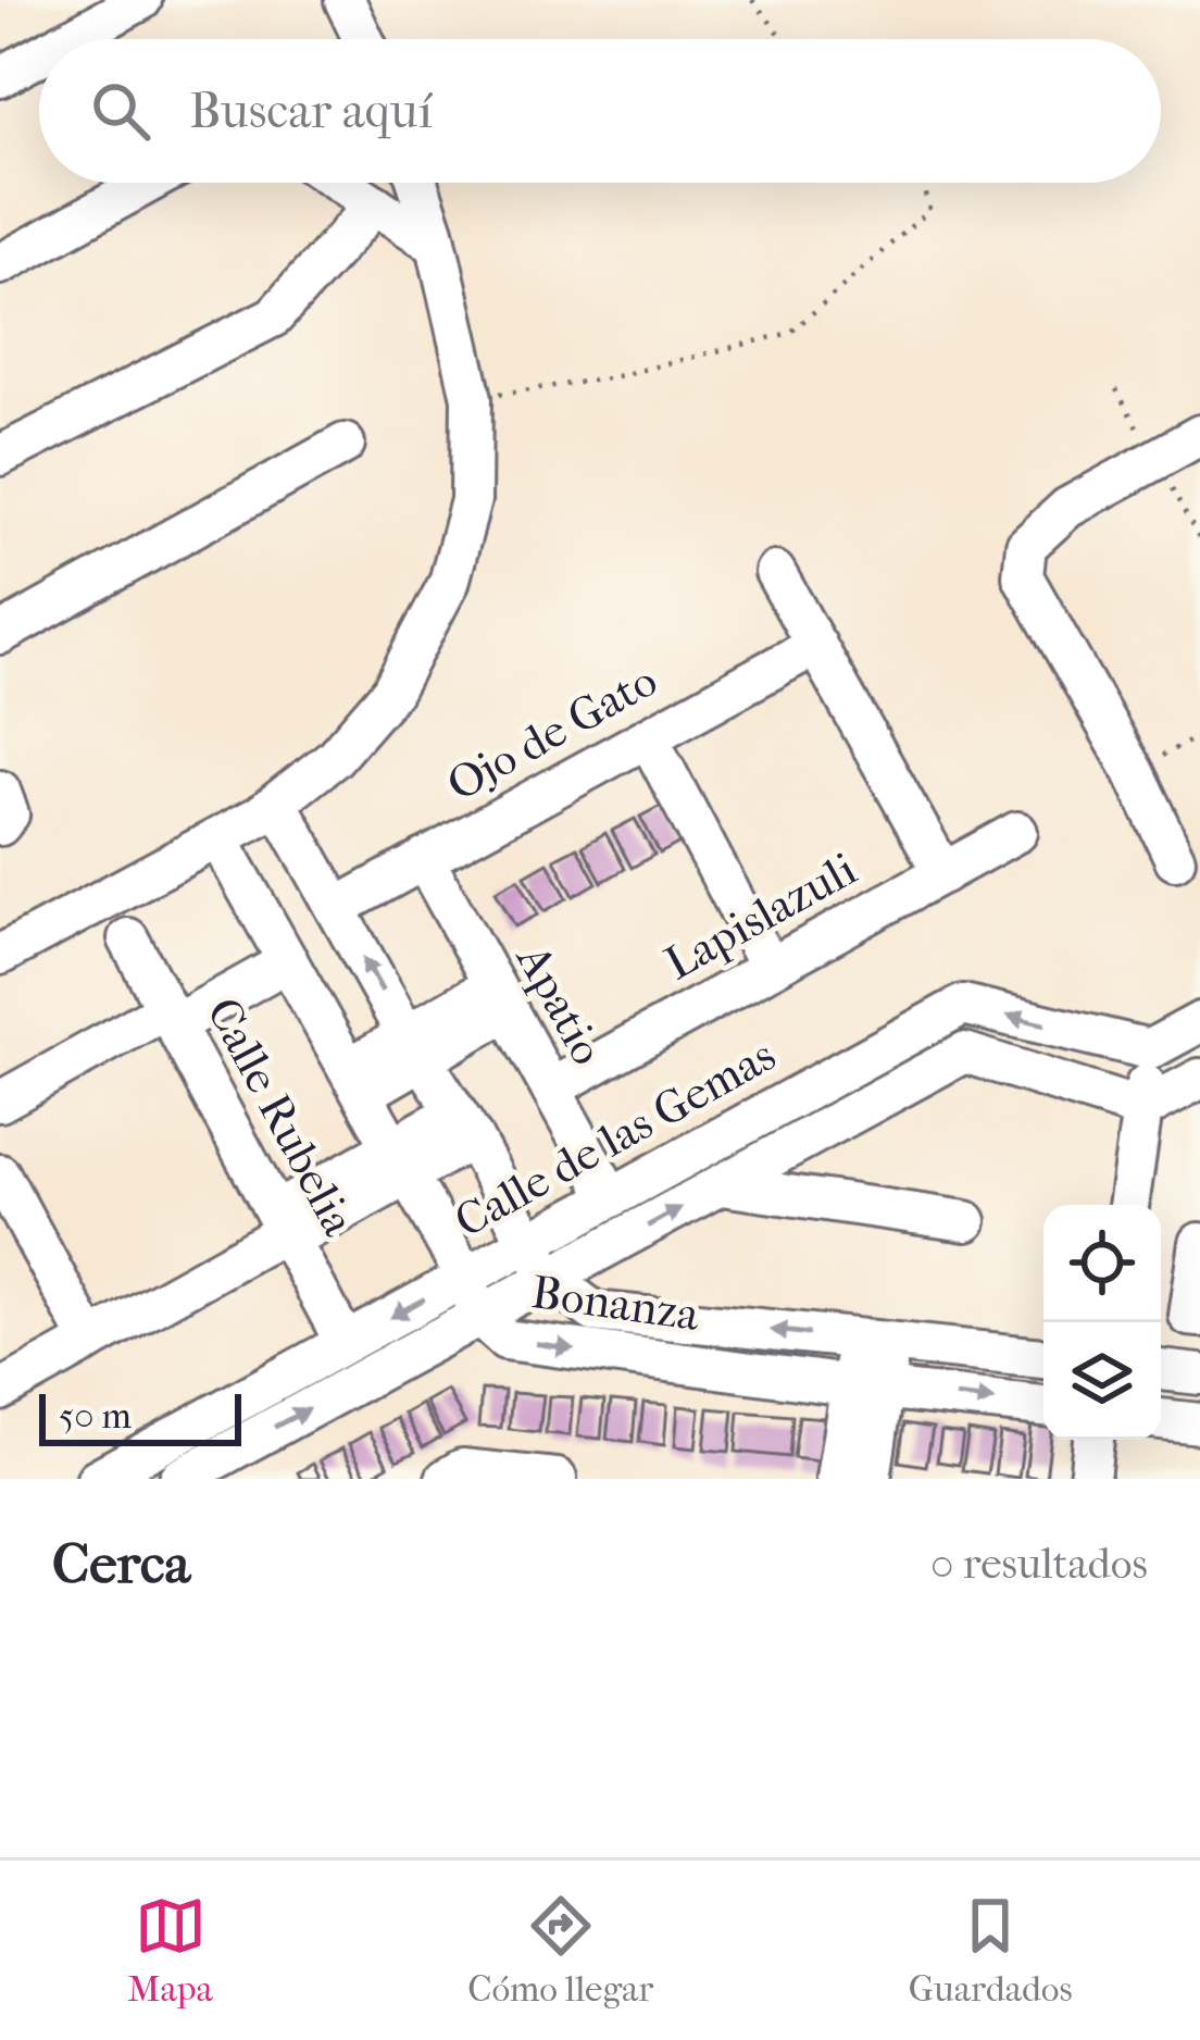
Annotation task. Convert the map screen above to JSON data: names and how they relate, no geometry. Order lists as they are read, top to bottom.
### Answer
{
  "streets": {
    "street": [
      "Ojo de Gato",
      "Lapislazuli",
      "Apatio",
      "Calle Rubelia",
      "Calle de las Gemas",
      "Bonanza"
    ]
  },
  "crossings": [
    ["Ojo de Gato", "Apatio"],
    ["Ojo de Gato", "Bonanza"],
    ["Lapislazuli", "Apatio"],
    ["Apatio", "Calle de las Gemas"],
    ["Calle Rubelia", "Calle de las Gemas"],
    ["Calle de las Gemas", "Bonanza"]
  ],
  "scale_bar": "50 m",
  "page": {
    "search": "Buscar aquí",
    "scale": "50 m",
    "heading": ["Cerca", "0 resultados"],
    "nav": ["Mapa", "Cómo llegar", "Guardados"]
  }
}
